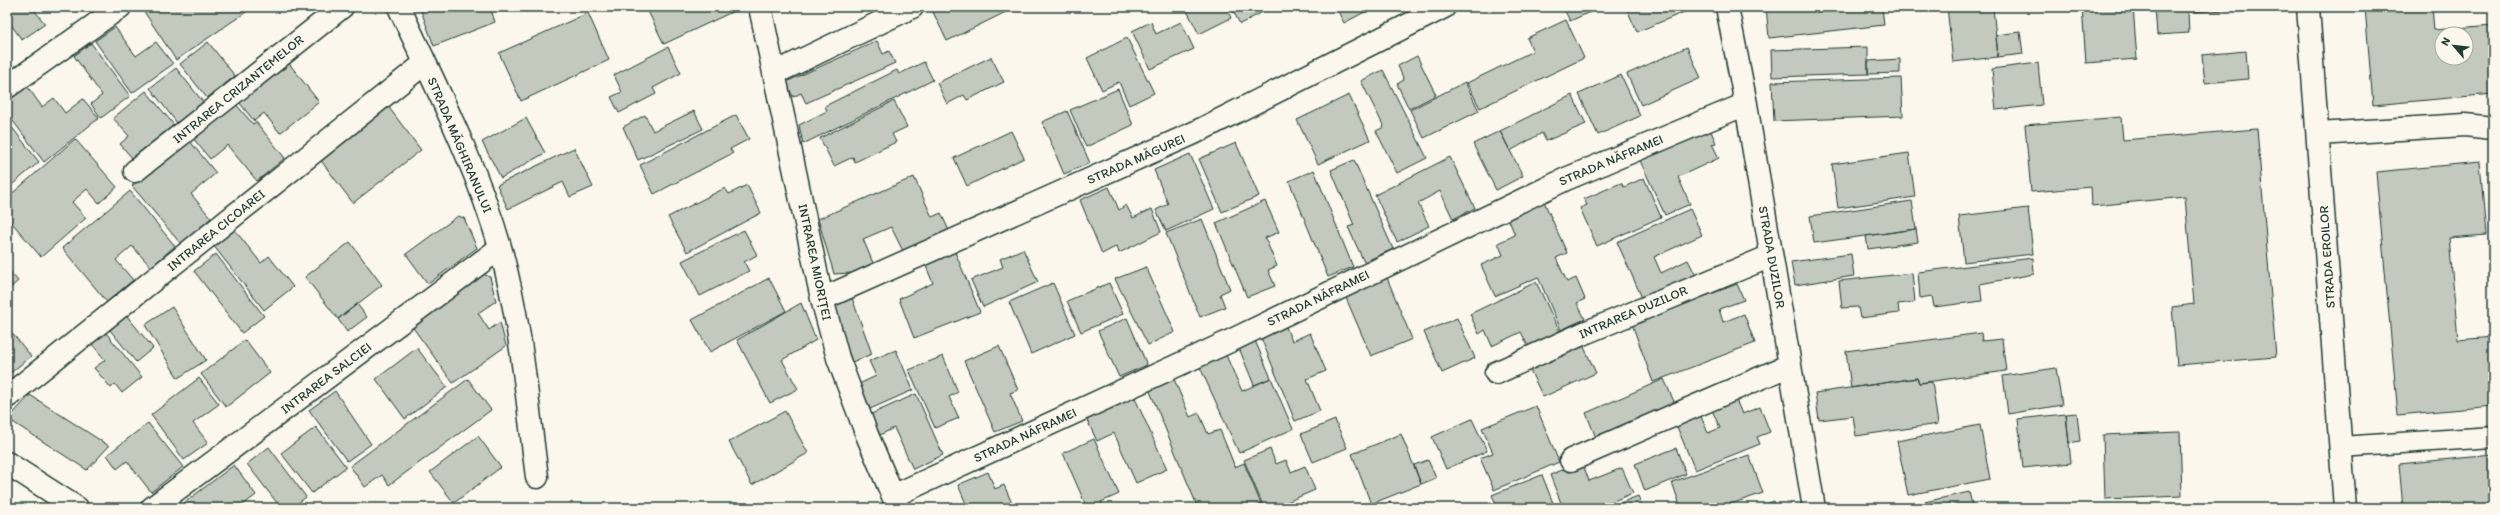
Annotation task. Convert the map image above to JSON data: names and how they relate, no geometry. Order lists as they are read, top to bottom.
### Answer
{
  "streets": {
    "street": [
      "INTRAREA CRIZANTEMELOR",
      "STRADA MĂGHIRANULUI",
      "STRADA MĂGUREI",
      "STRADA NĂFRAMEI",
      "INTRAREA CICOAREI",
      "STRADA DUZILOR",
      "STRADA EROILOR",
      "INTRAREA MIORIȚEI",
      "INTRAREA DUZILOR",
      "INTRAREA SALCIEI"
    ]
  },
  "crossings": [
    ["STRADA MĂGHIRANULUI", "INTRAREA CICOAREI"],
    ["STRADA MĂGHIRANULUI", "INTRAREA SALCIEI"],
    ["STRADA MĂGUREI", "INTRAREA MIORIȚEI"],
    ["STRADA NĂFRAMEI", "STRADA DUZILOR"],
    ["STRADA NĂFRAMEI", "INTRAREA MIORIȚEI"],
    ["STRADA DUZILOR", "INTRAREA DUZILOR"]
  ],
  "north": "top left"
}
